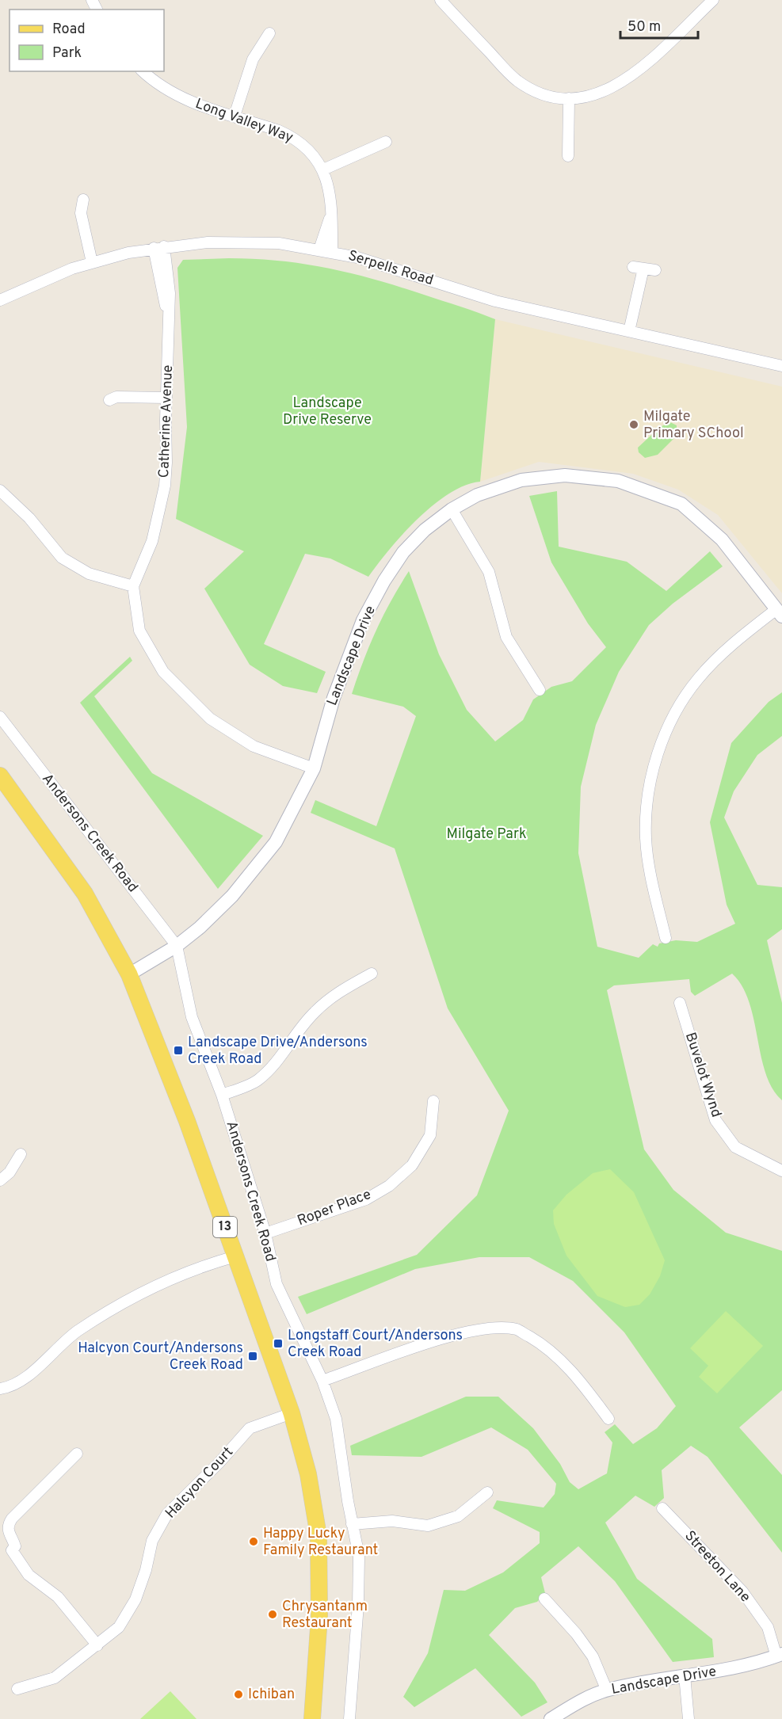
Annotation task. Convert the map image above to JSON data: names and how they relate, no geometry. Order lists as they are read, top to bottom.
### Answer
{
  "streets": {
    "main road": ["13"],
    "street": [
      "Long Valley Way",
      "Serpells Road",
      "Catherine Avenue",
      "Landscape Drive",
      "Andersons Creek Road",
      "Buvelot Wynd",
      "Roper Place",
      "Halcyon Court",
      "Streeton Lane"
    ]
  },
  "crossings": [
    ["Long Valley Way", "Serpells Road"],
    ["Serpells Road", "Catherine Avenue"],
    ["Landscape Drive", "Andersons Creek Road"],
    ["Landscape Drive", "13"],
    ["Landscape Drive", "Streeton Lane"],
    ["Andersons Creek Road", "Roper Place"],
    ["13", "Halcyon Court"]
  ],
  "parks": ["Landscape Drive Reserve", "Milgate Park"],
  "places": {
    "other": [
      "Milgate Primary SChool",
      "Happy Lucky Family Restaurant",
      "Chrysantanm Restaurant",
      "Ichiban"
    ],
    "transit": ["Landscape Drive/Andersons Creek Road", "Longstaff Court/Andersons Creek Road", "Halcyon Court/Andersons Creek Road"]
  },
  "legend": ["Road", "Park"],
  "scale_bar": "50 m"
}
